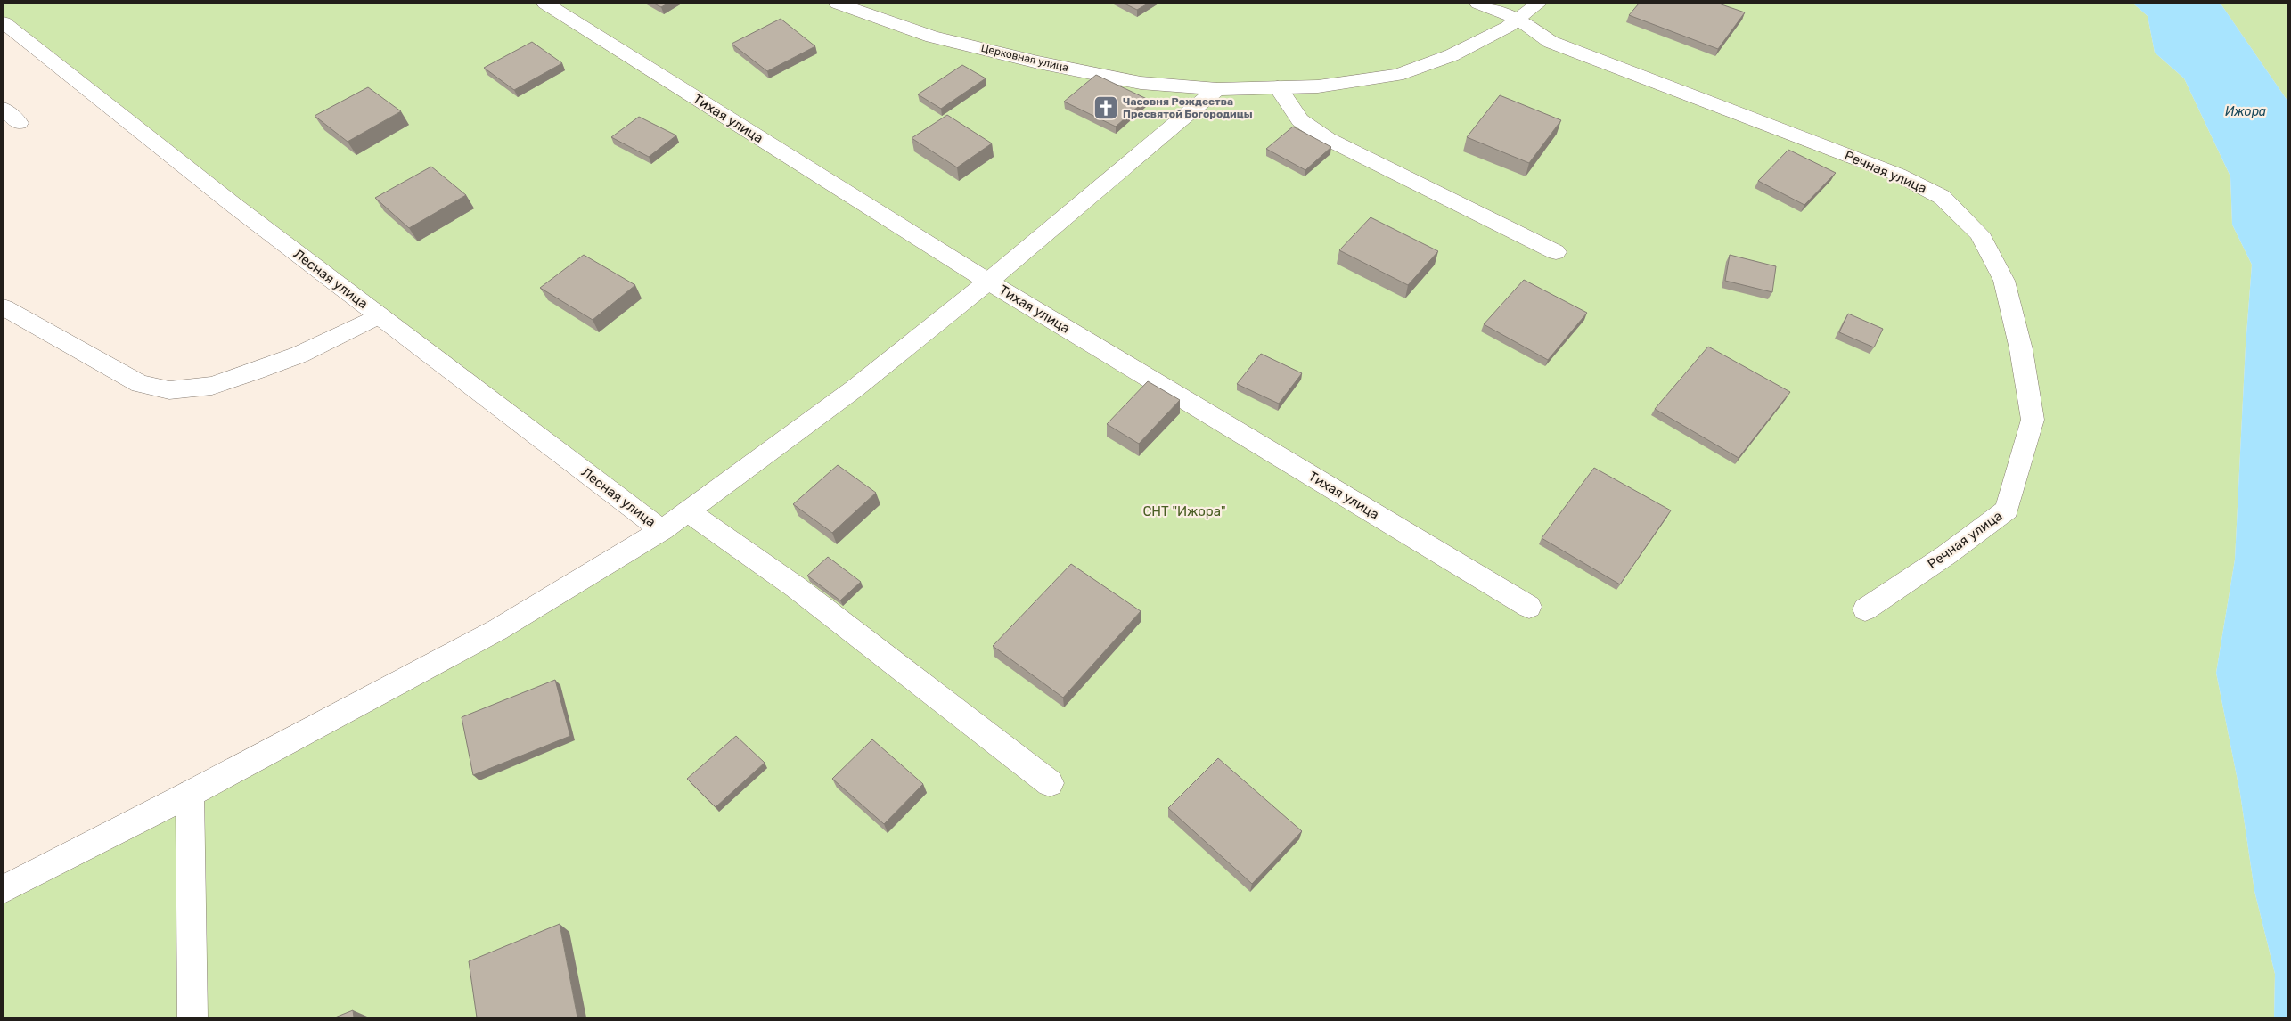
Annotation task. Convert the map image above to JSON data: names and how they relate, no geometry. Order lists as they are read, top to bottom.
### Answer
{
  "streets": {
    "street": [
      "Церковная улица",
      "Тихая улица",
      "Речная улица",
      "Лесная улица"
    ]
  },
  "crossings": [
    ["Церковная улица", "Речная улица"]
  ],
  "water": ["Ижора"],
  "parks": ["СНТ \"Ижора\""],
  "places": {
    "church": ["Часовня Рождества Пресвятой Богородицы"]
  }
}
